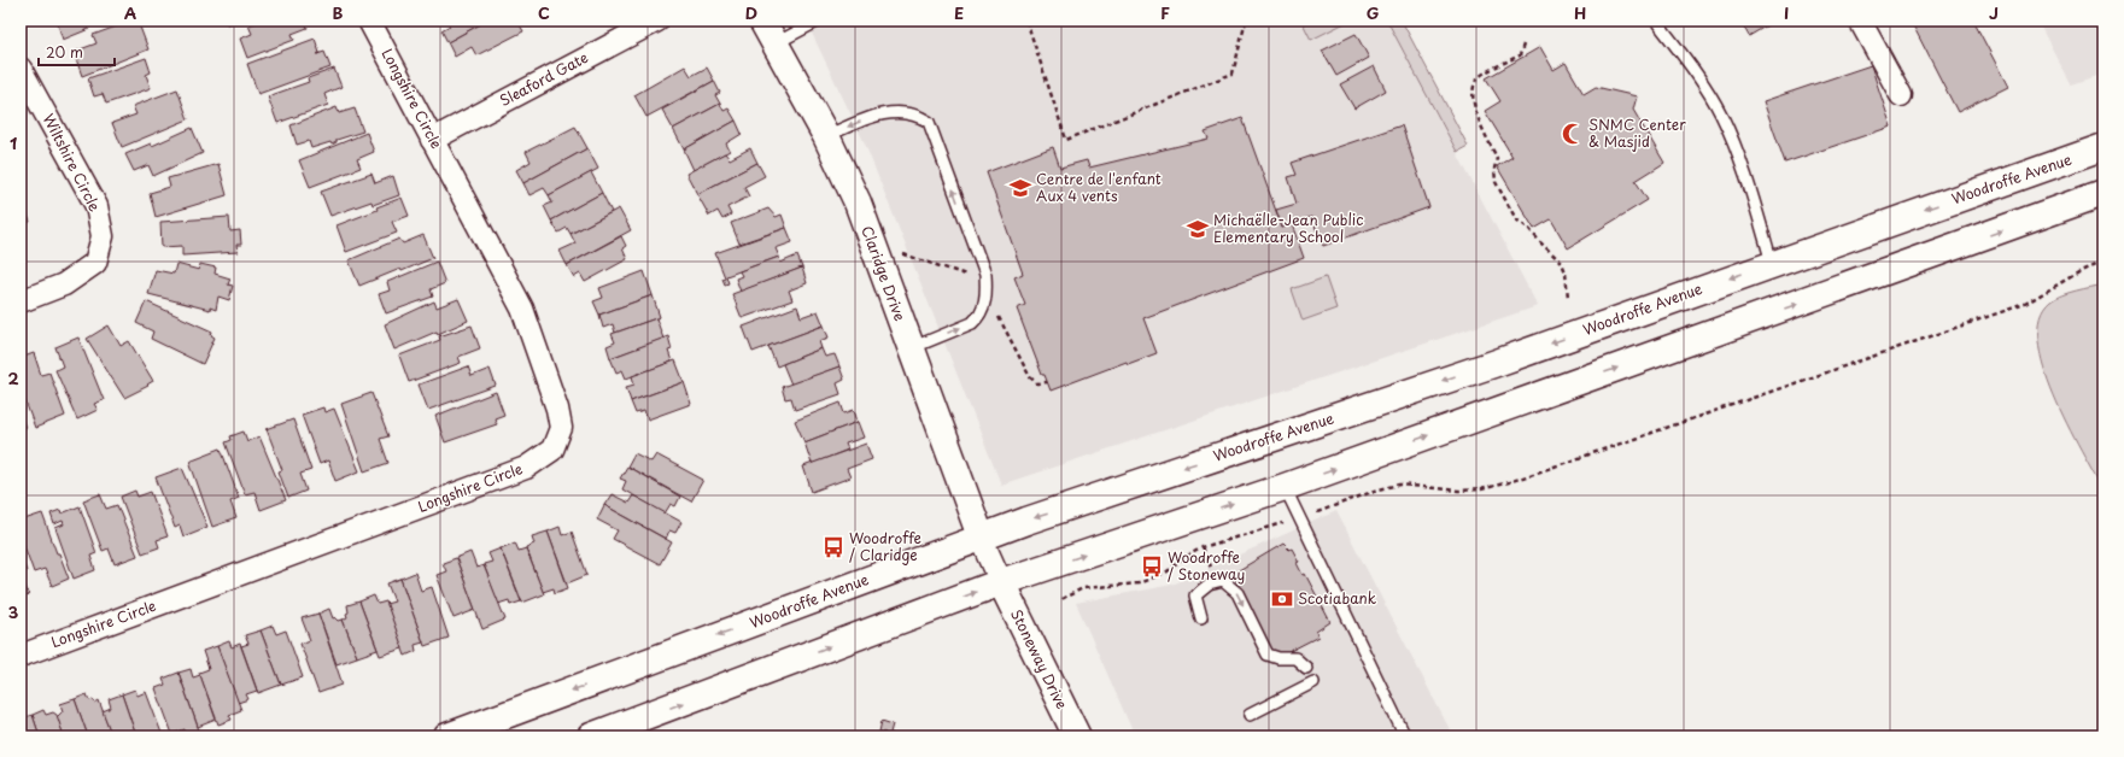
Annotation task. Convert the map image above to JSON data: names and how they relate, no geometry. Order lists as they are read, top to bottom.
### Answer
{
  "streets": {
    "main road": ["Woodroffe Avenue", "Claridge Drive", "Stoneway Drive"],
    "street": ["Sleaford Gate", "Longshire Circle", "Wiltshire Circle"]
  },
  "crossings": [
    ["Sleaford Gate", "Longshire Circle"],
    ["Woodroffe Avenue", "Claridge Drive"]
  ],
  "places": {
    "mosque": ["SNMC Center & Masjid"],
    "school or university": ["Centre de l'enfant Aux 4 vents", "Michaëlle-Jean Public Elementary School"],
    "bus stop": ["Woodroffe / Claridge", "Woodroffe / Stoneway"],
    "bank": ["Scotiabank"]
  },
  "scale_bar": "20 m",
  "grid": {
    "columns": [
      "A",
      "B",
      "C",
      "D",
      "E",
      "F",
      "G",
      "H",
      "I",
      "J"
    ],
    "rows": ["1", "2", "3"]
  }
}
